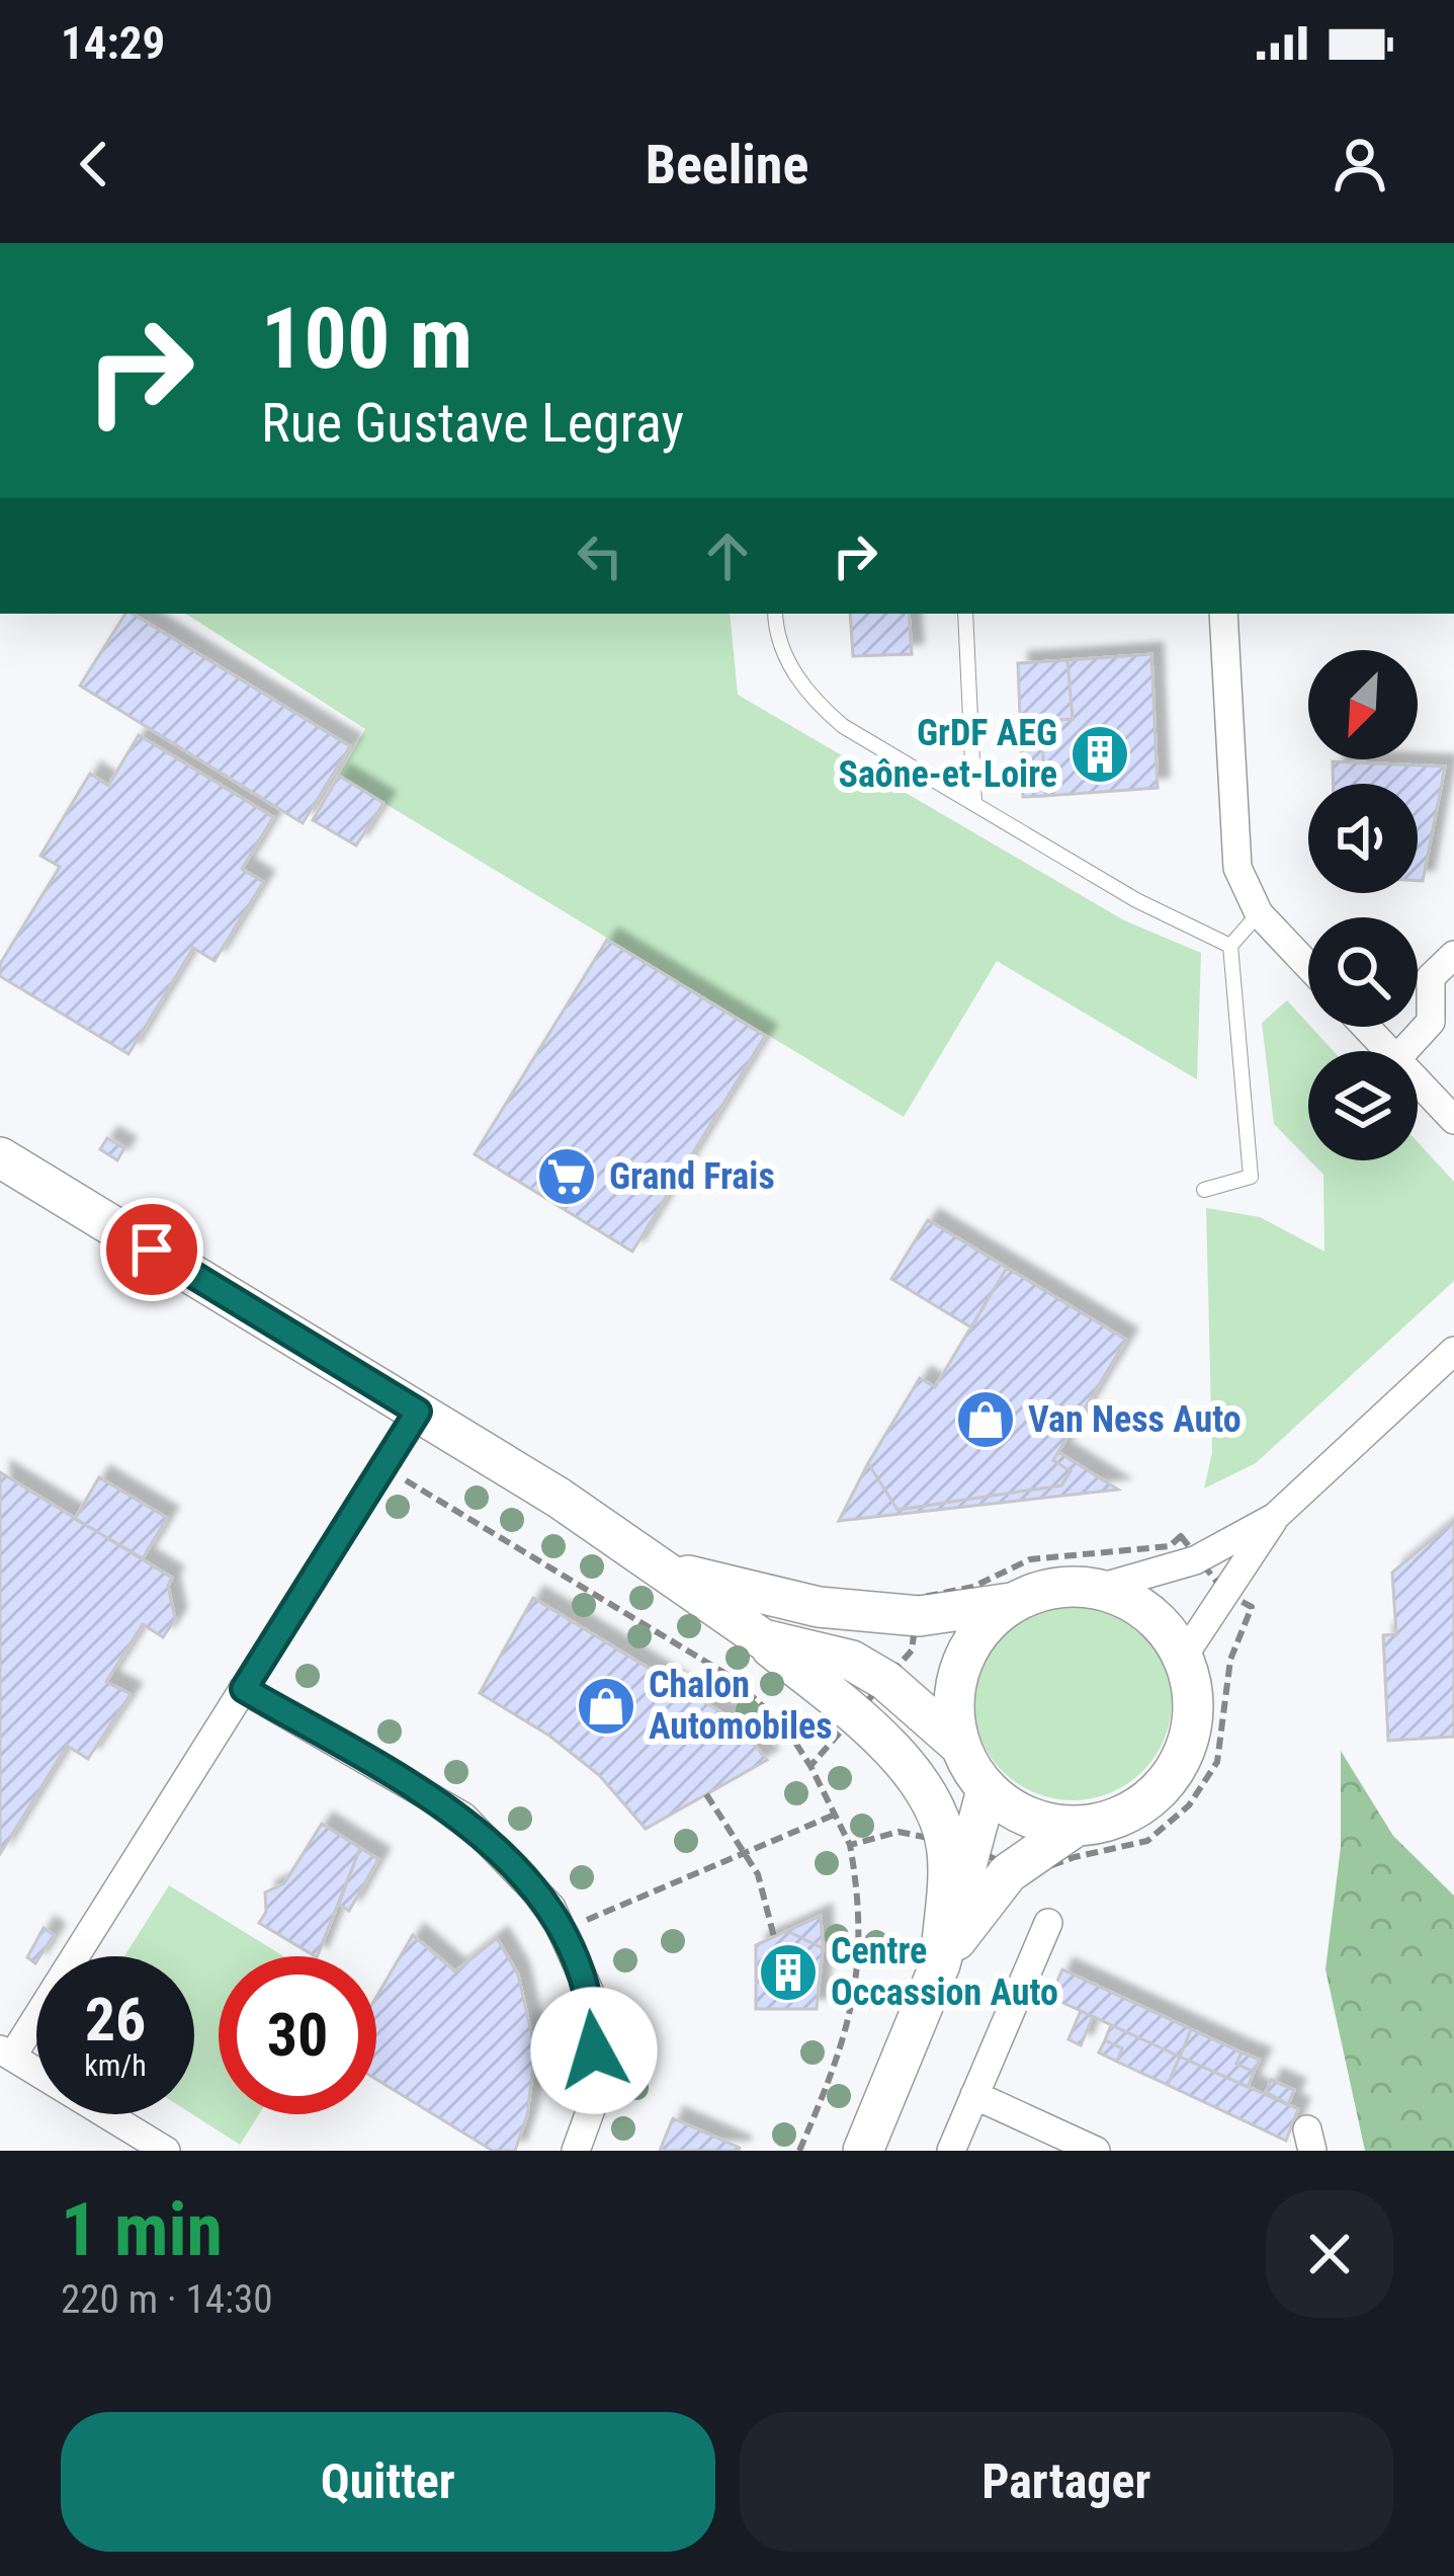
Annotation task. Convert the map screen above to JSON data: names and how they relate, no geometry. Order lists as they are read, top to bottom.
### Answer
{
  "places": {
    "building": ["GrDF AEG Saône-et-Loire", "Centre Occassion Auto"],
    "supermarket": ["Grand Frais"],
    "shop": ["Van Ness Auto", "Chalon Automobiles"]
  },
  "north": "bottom left",
  "page": {
    "status": "14:29",
    "header": "Beeline",
    "turn": ["100 m", "Rue Gustave Legray"],
    "speed": "26 km/h",
    "limit": "30",
    "heading": ["1 min", "220 m · 14:30"],
    "buttons": ["Quitter", "Partager"]
  }
}
